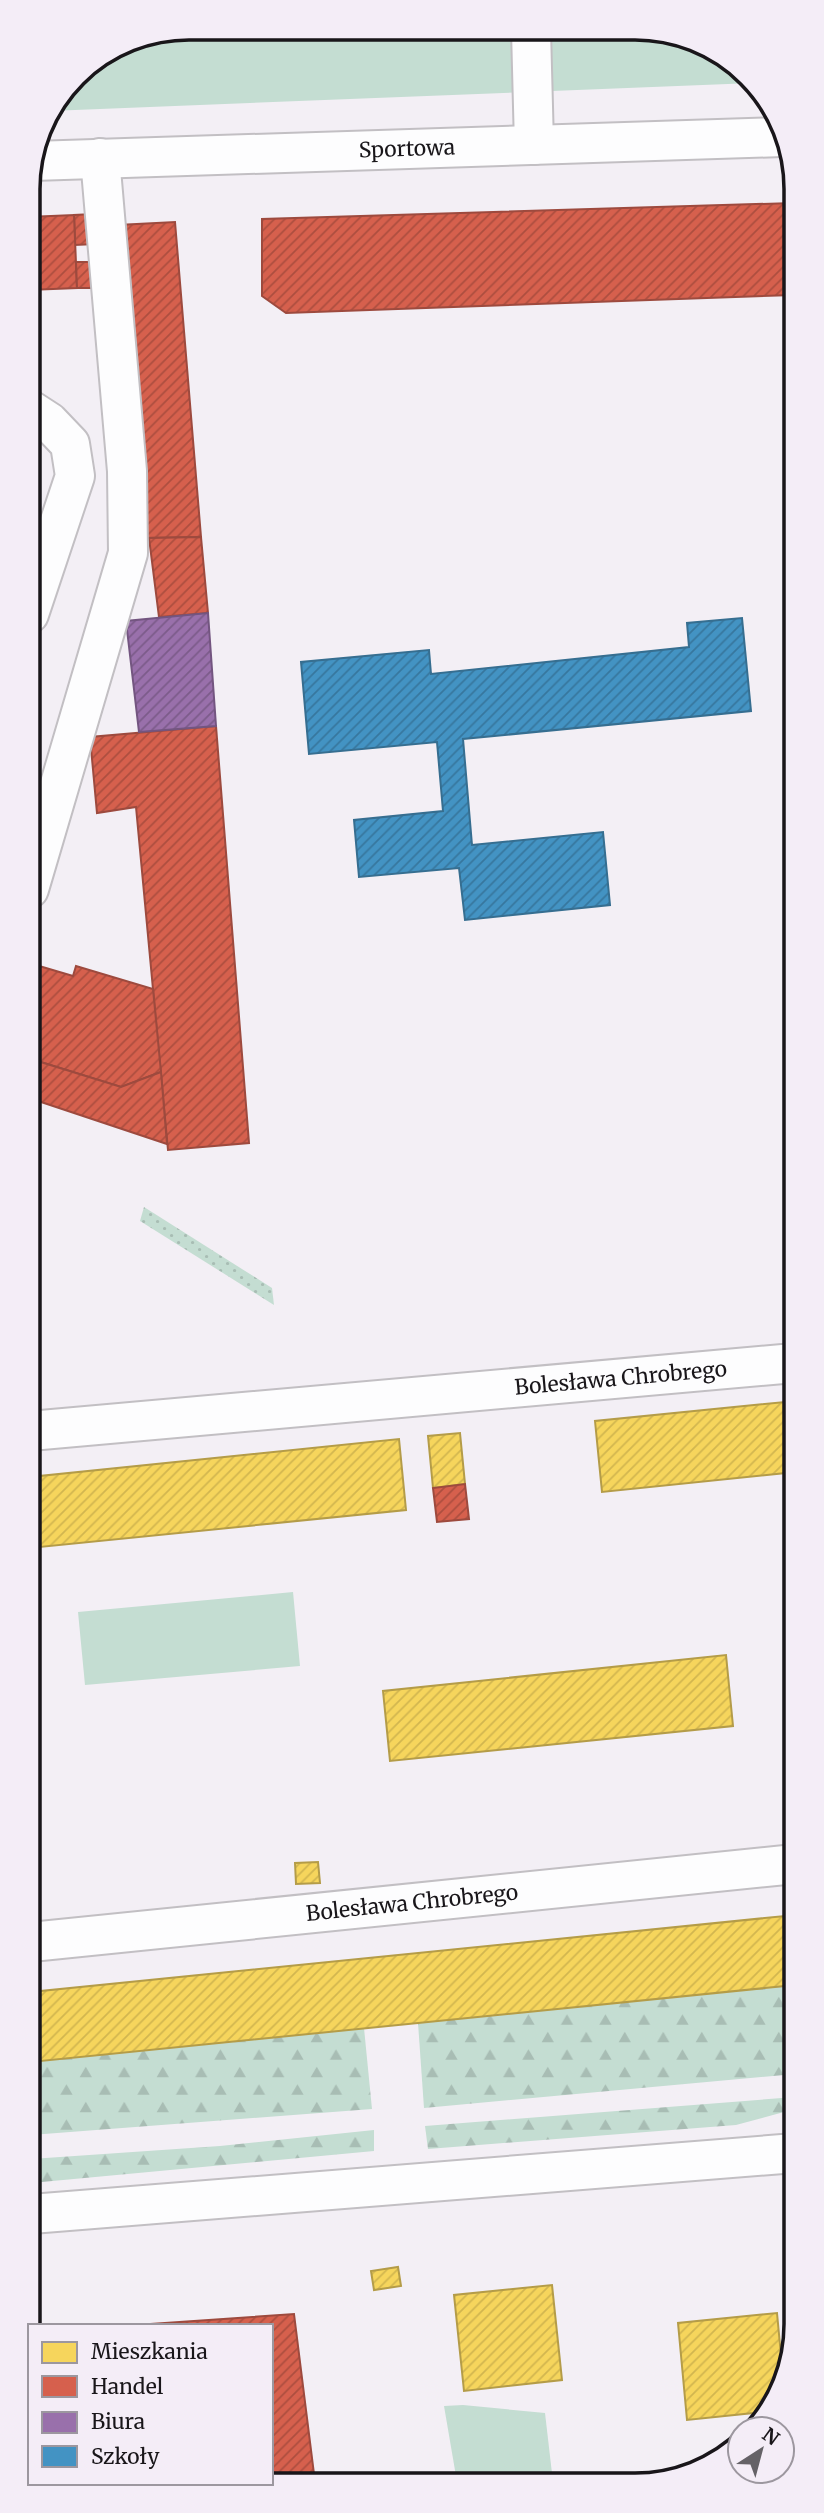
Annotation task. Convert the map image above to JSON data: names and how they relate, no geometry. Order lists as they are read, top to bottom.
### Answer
{
  "streets": {
    "street": ["Sportowa", "Bolesława Chrobrego"]
  },
  "legend": [
    "Mieszkania",
    "Handel",
    "Biura",
    "Szkoły"
  ],
  "north": "top right"
}
